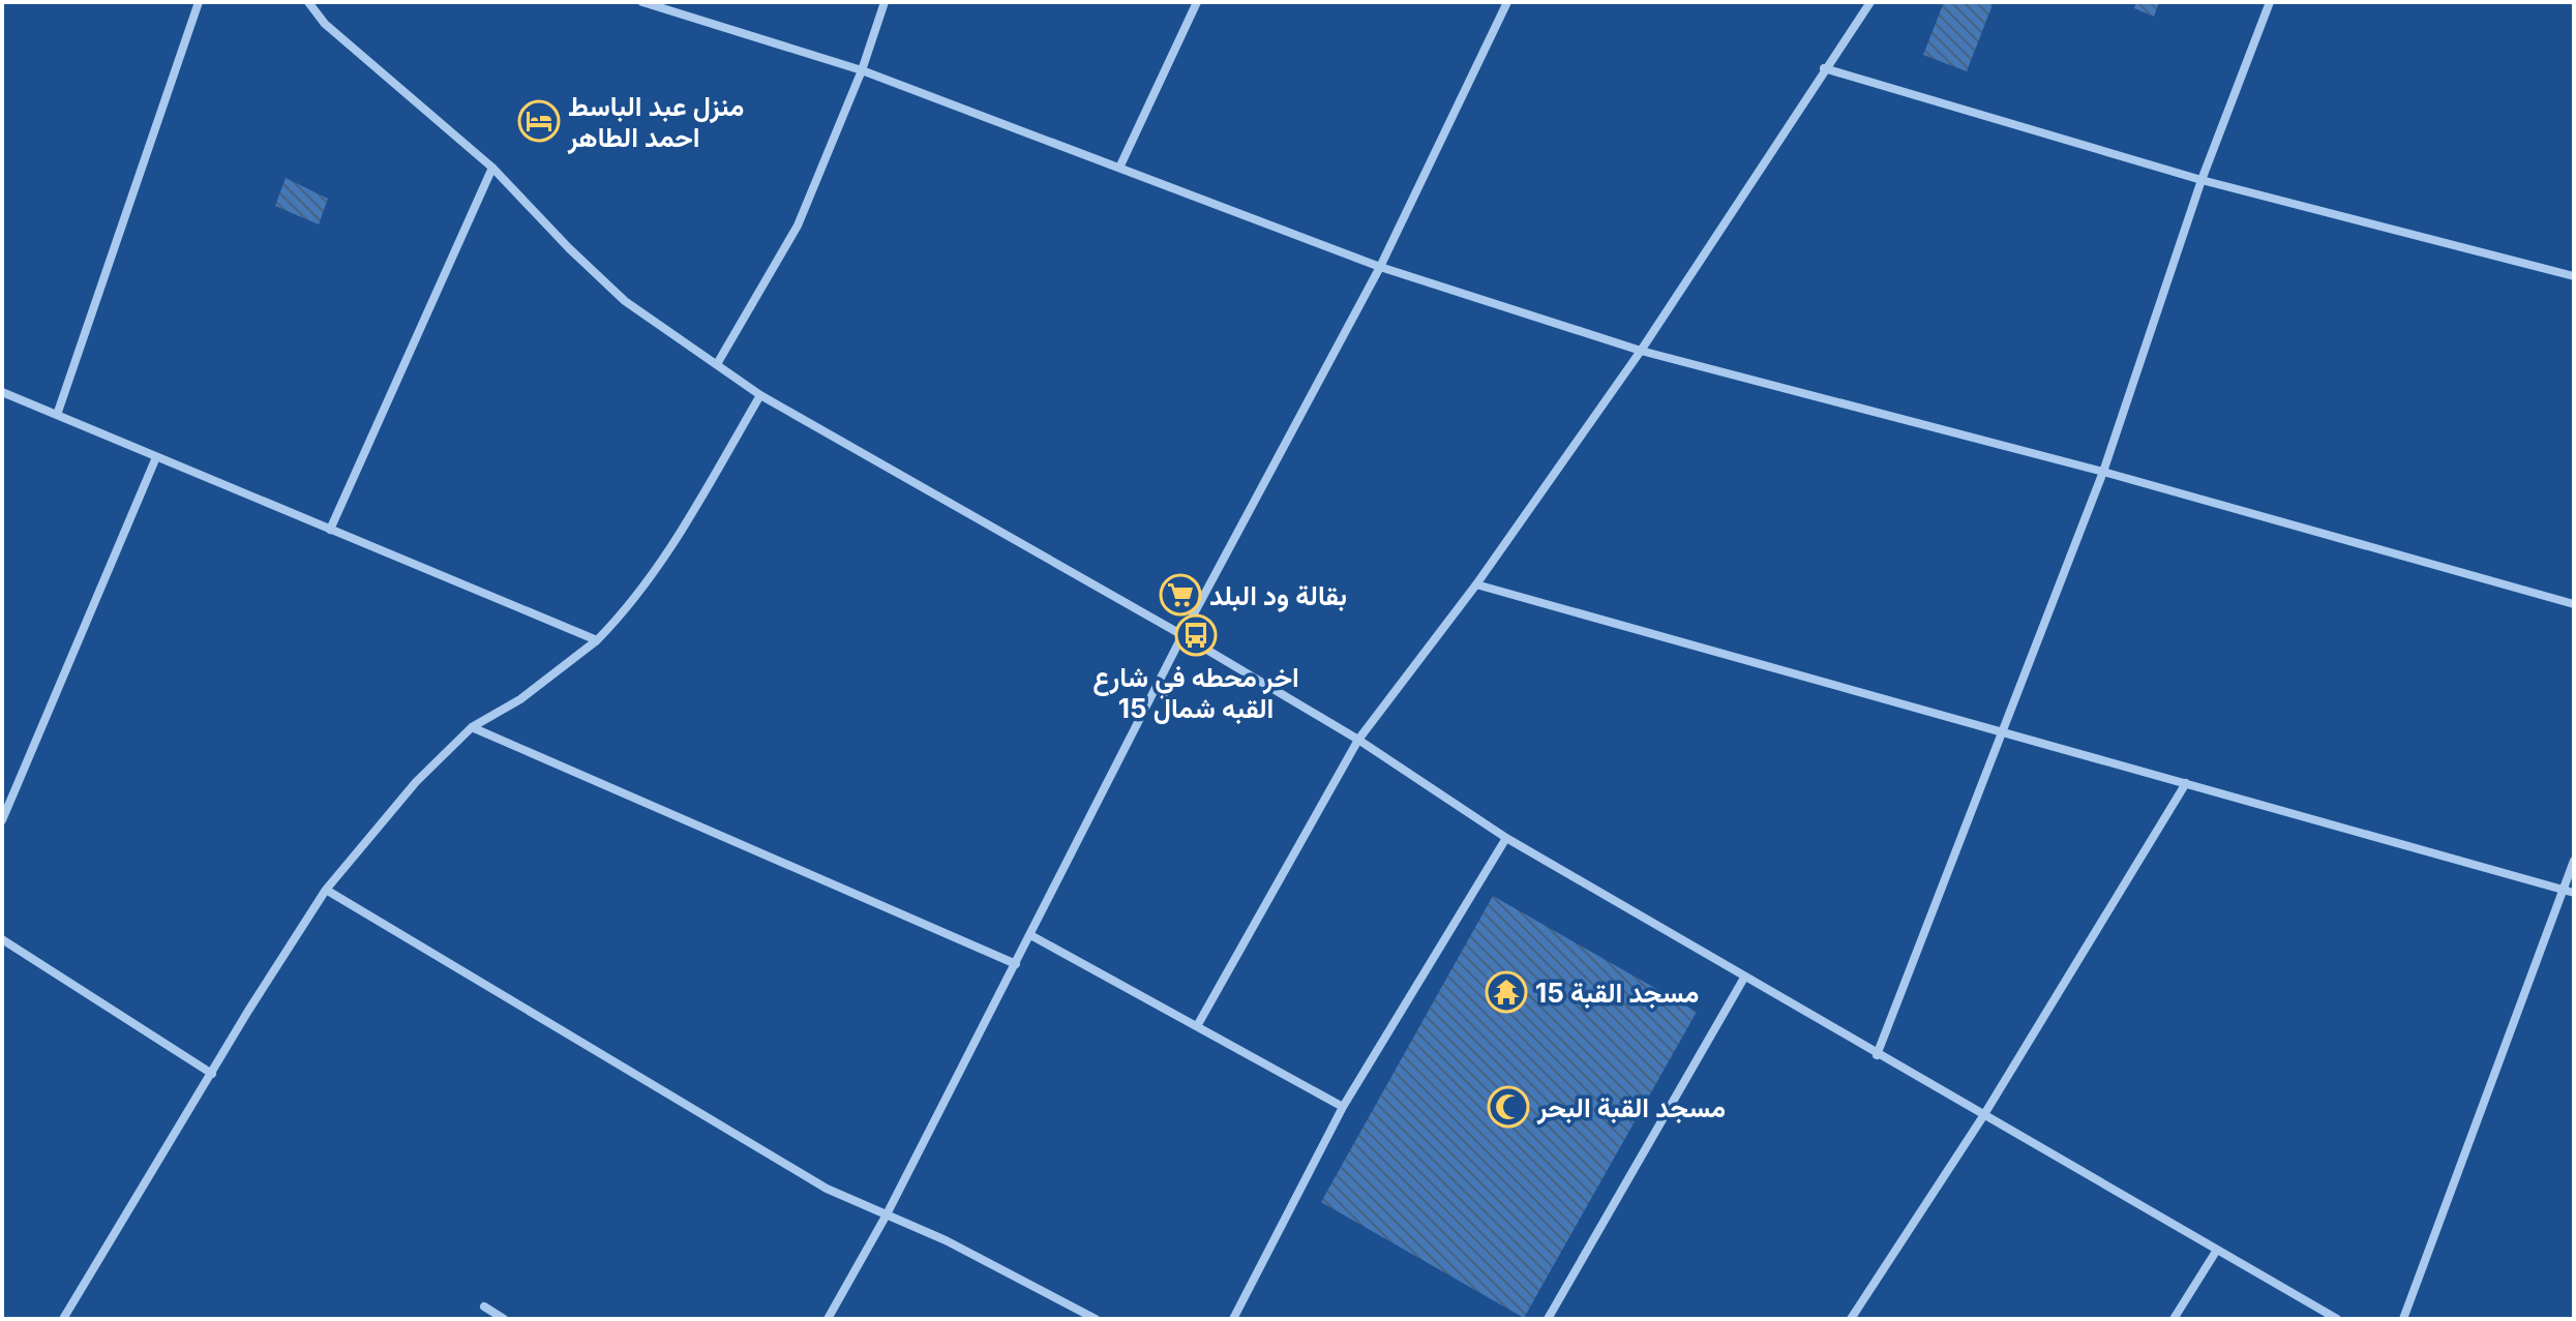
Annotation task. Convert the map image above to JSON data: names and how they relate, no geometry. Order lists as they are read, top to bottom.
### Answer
{
  "places": {
    "hotel": ["منزل عبد الباسط احمد الطاهر"],
    "supermarket": ["بقالة ود البلد"],
    "bus stop": ["اخر محطه في شارع 15 القبه شمال"],
    "temple": ["مسجد القبة 15"],
    "mosque": ["مسجد القبة البحر"]
  }
}
